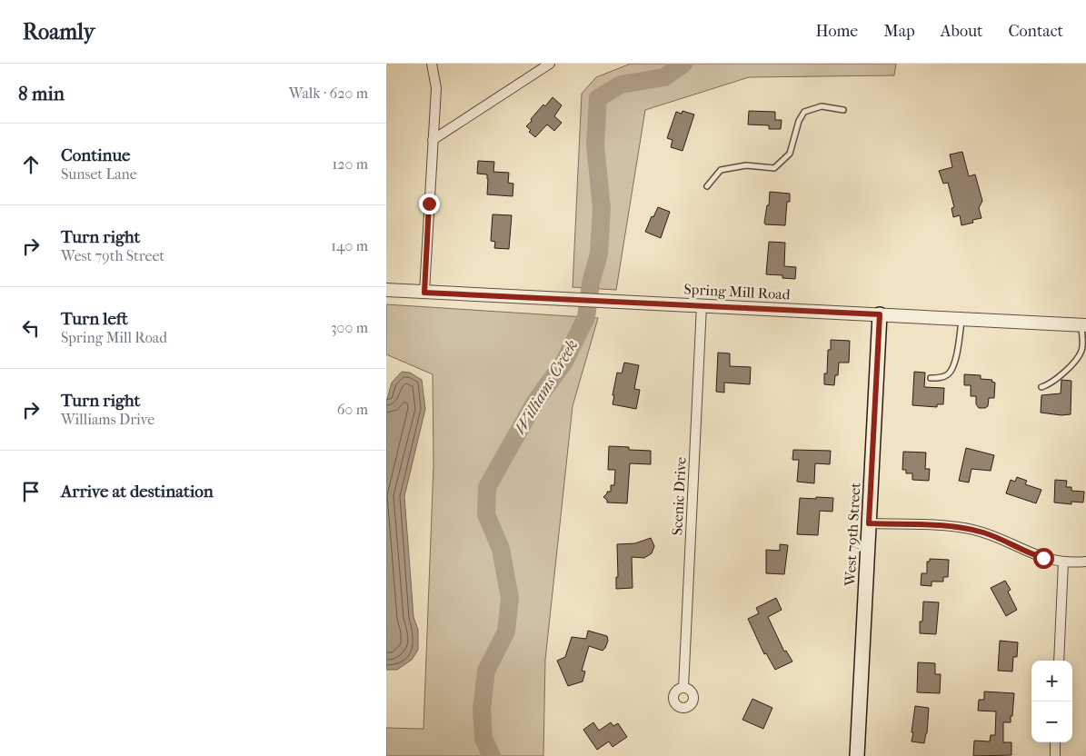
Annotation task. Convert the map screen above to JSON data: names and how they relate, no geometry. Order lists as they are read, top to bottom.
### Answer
{
  "streets": {
    "main road": ["West 79th Street"],
    "street": ["Spring Mill Road", "Scenic Drive"]
  },
  "crossings": [
    ["Spring Mill Road", "Scenic Drive"],
    ["Spring Mill Road", "West 79th Street"]
  ],
  "water": ["Williams Creek"],
  "page": {
    "header": "Roamly",
    "nav": [
      "Home",
      "Map",
      "About",
      "Contact"
    ],
    "heading": ["8 min", "Walk · 620 m"],
    "list": [
      ["Continue", "Sunset Lane", "120 m"],
      ["Turn right", "West 79th Street", "140 m"],
      ["Turn left", "Spring Mill Road", "300 m"],
      ["Turn right", "Williams Drive", "60 m"],
      "Arrive at destination"
    ],
    "map_buttons": ["+", "−"]
  }
}
